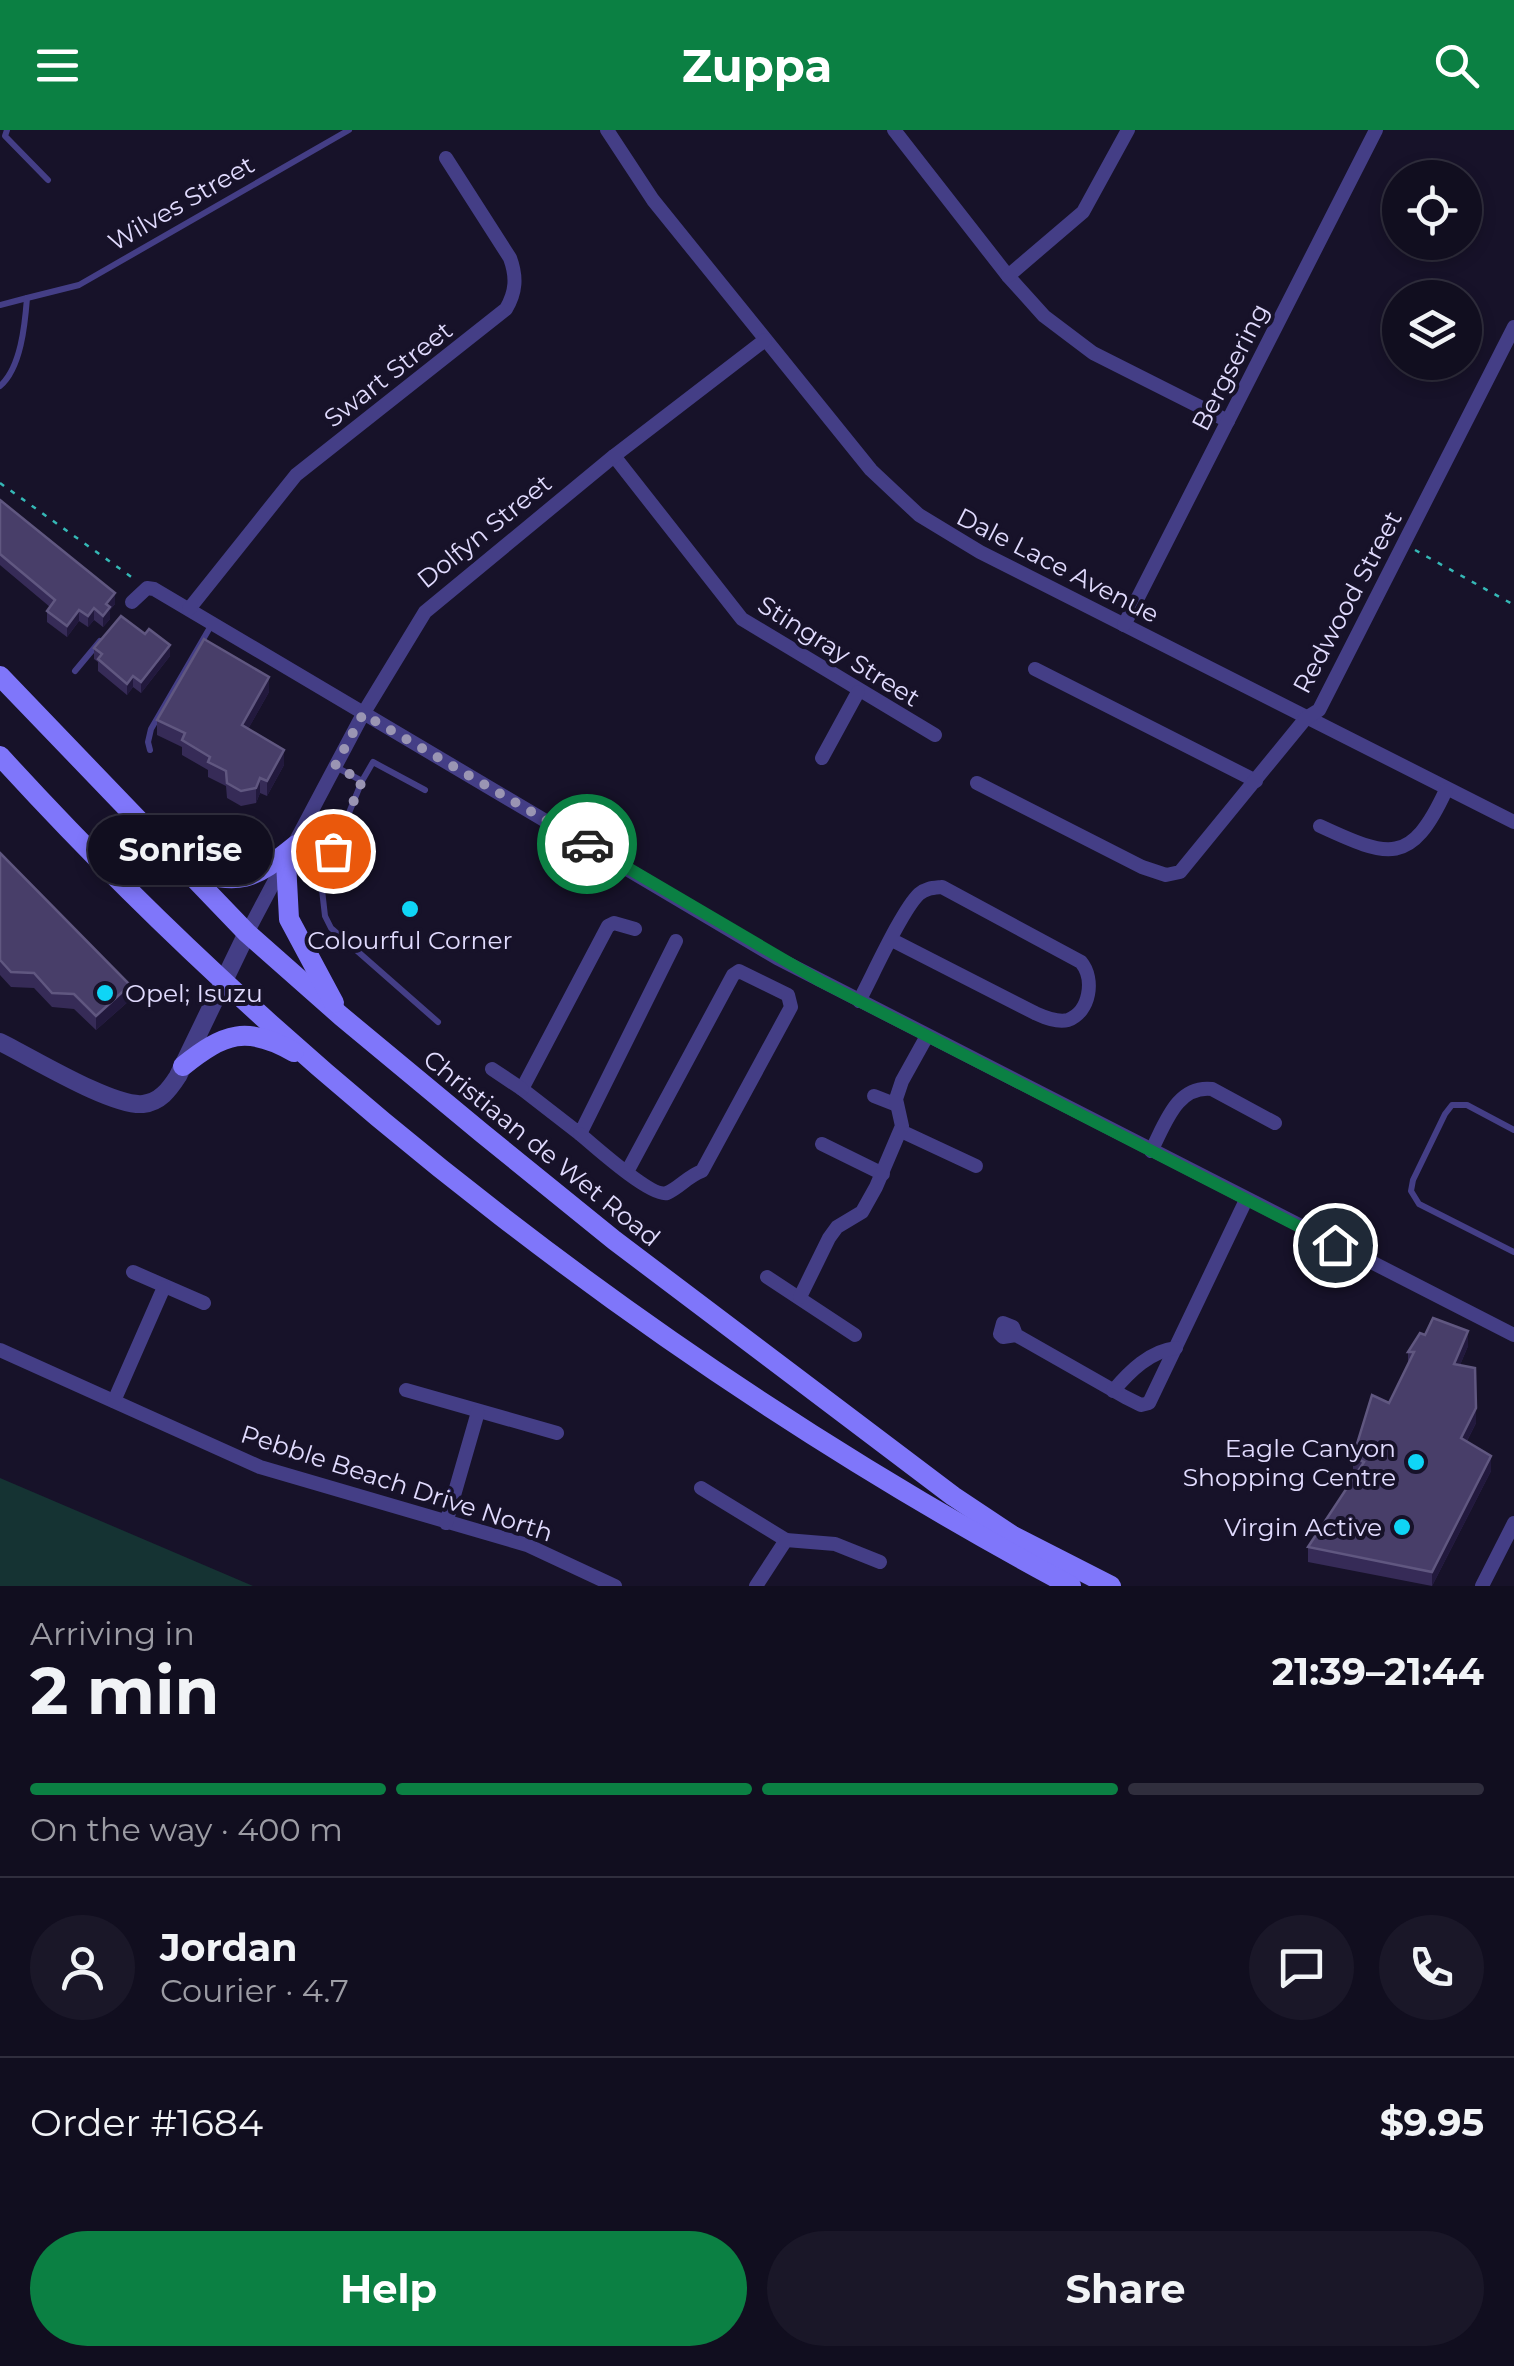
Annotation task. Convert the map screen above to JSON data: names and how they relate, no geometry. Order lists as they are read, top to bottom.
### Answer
{
  "streets": {
    "main road": ["Christiaan de Wet Road"],
    "street": [
      "Bergsering",
      "Swart Street",
      "Dolfyn Street",
      "Dale Lace Avenue",
      "Redwood Street",
      "Stingray Street",
      "Pebble Beach Drive North"
    ],
    "lane": ["Wilves Street"]
  },
  "crossings": [
    ["Bergsering", "Dale Lace Avenue"],
    ["Dolfyn Street", "Dale Lace Avenue"],
    ["Dolfyn Street", "Stingray Street"],
    ["Dolfyn Street", "Christiaan de Wet Road"],
    ["Dale Lace Avenue", "Redwood Street"]
  ],
  "places": [
    "Sonrise",
    "Colourful Corner",
    "Opel; Isuzu",
    "Eagle Canyon Shopping Centre",
    "Virgin Active"
  ],
  "page": {
    "header": "Zuppa",
    "bubble": "Sonrise",
    "heading": ["2 min", "Arriving in", "21:39–21:44"],
    "panel": [
      "Jordan",
      "Courier · 4.7",
      "Order #1684",
      "$9.95"
    ],
    "bar": "On the way · 400 m",
    "buttons": ["Help", "Share"]
  }
}
